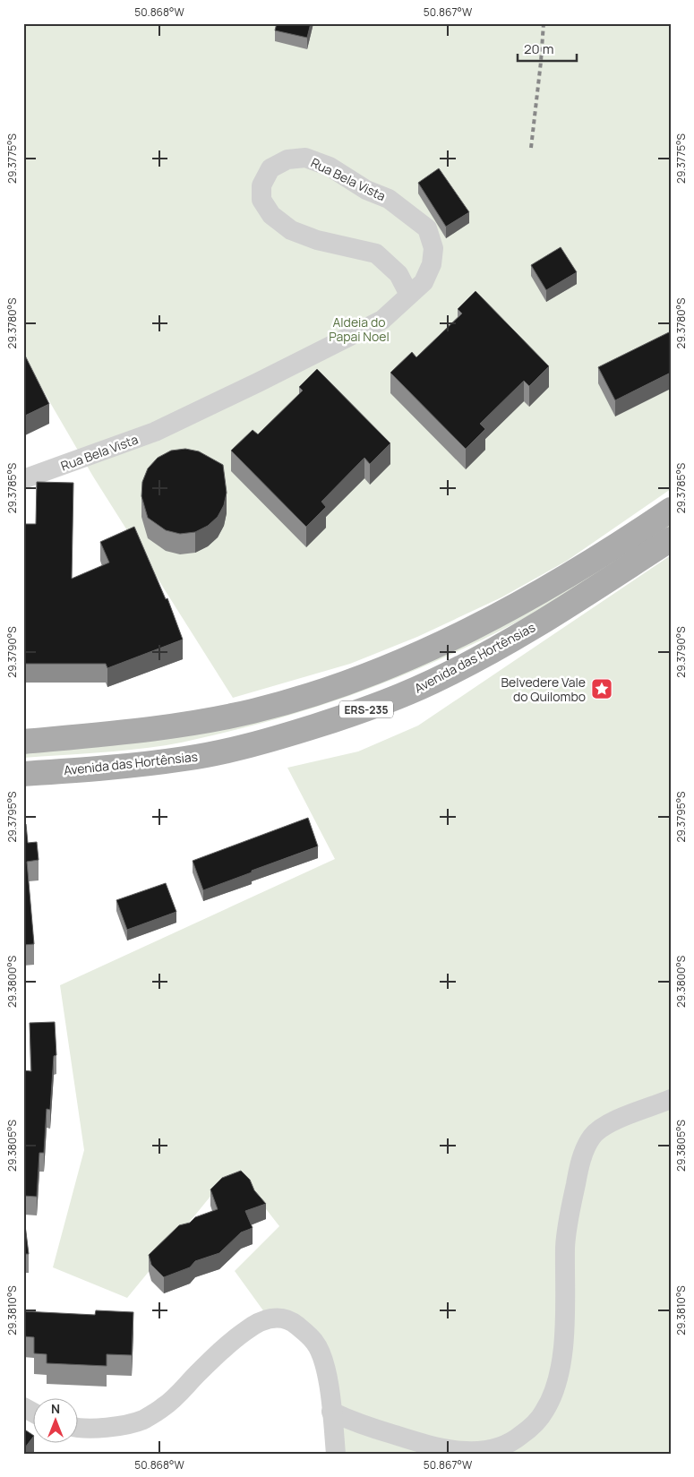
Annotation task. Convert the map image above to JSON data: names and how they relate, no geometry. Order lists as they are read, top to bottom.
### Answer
{
  "streets": {
    "main road": ["Avenida das Hortênsias", "ERS-235"],
    "street": ["Rua Bela Vista"]
  },
  "parks": ["Aldeia do Papai Noel"],
  "places": {
    "place": ["Belvedere Vale do Quilombo"]
  },
  "scale_bar": "20 m",
  "north": "top",
  "coordinates": [
    "50.868°W",
    "50.867°W",
    "29.3775°S",
    "29.3780°S",
    "29.3785°S",
    "29.3790°S",
    "29.3795°S",
    "29.3800°S",
    "29.3805°S",
    "29.3810°S"
  ]
}
